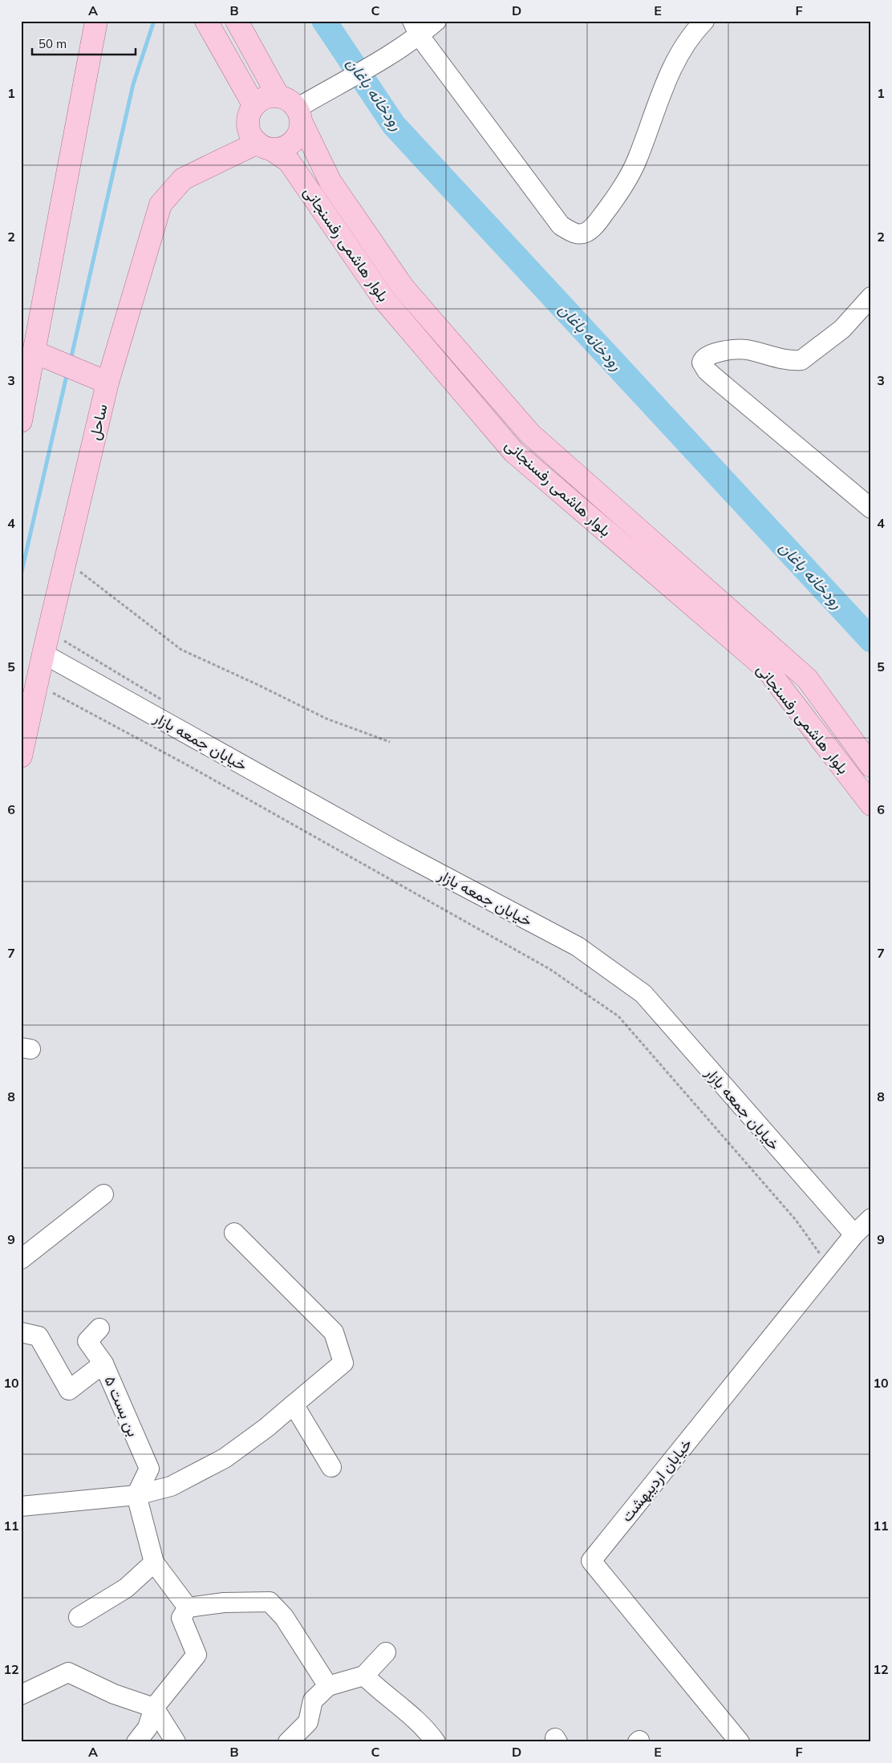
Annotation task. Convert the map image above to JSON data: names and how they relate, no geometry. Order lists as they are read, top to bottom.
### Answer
{
  "streets": {
    "main road": ["بلوار هاشمی رفسنجانی", "ساحل"],
    "street": ["خیابان جمعه بازار", "بن بست ۵", "خیابان اردیبهشت"]
  },
  "crossings": [
    ["بلوار هاشمی رفسنجانی", "ساحل"],
    ["ساحل", "خیابان جمعه بازار"],
    ["خیابان جمعه بازار", "خیابان اردیبهشت"]
  ],
  "water": ["رودخانه باغان"],
  "scale_bar": "50 m",
  "grid": {
    "columns": [
      "A",
      "B",
      "C",
      "D",
      "E",
      "F"
    ],
    "rows": [
      "1",
      "2",
      "3",
      "4",
      "5",
      "6",
      "7",
      "8",
      "9",
      "10",
      "11",
      "12"
    ]
  }
}
